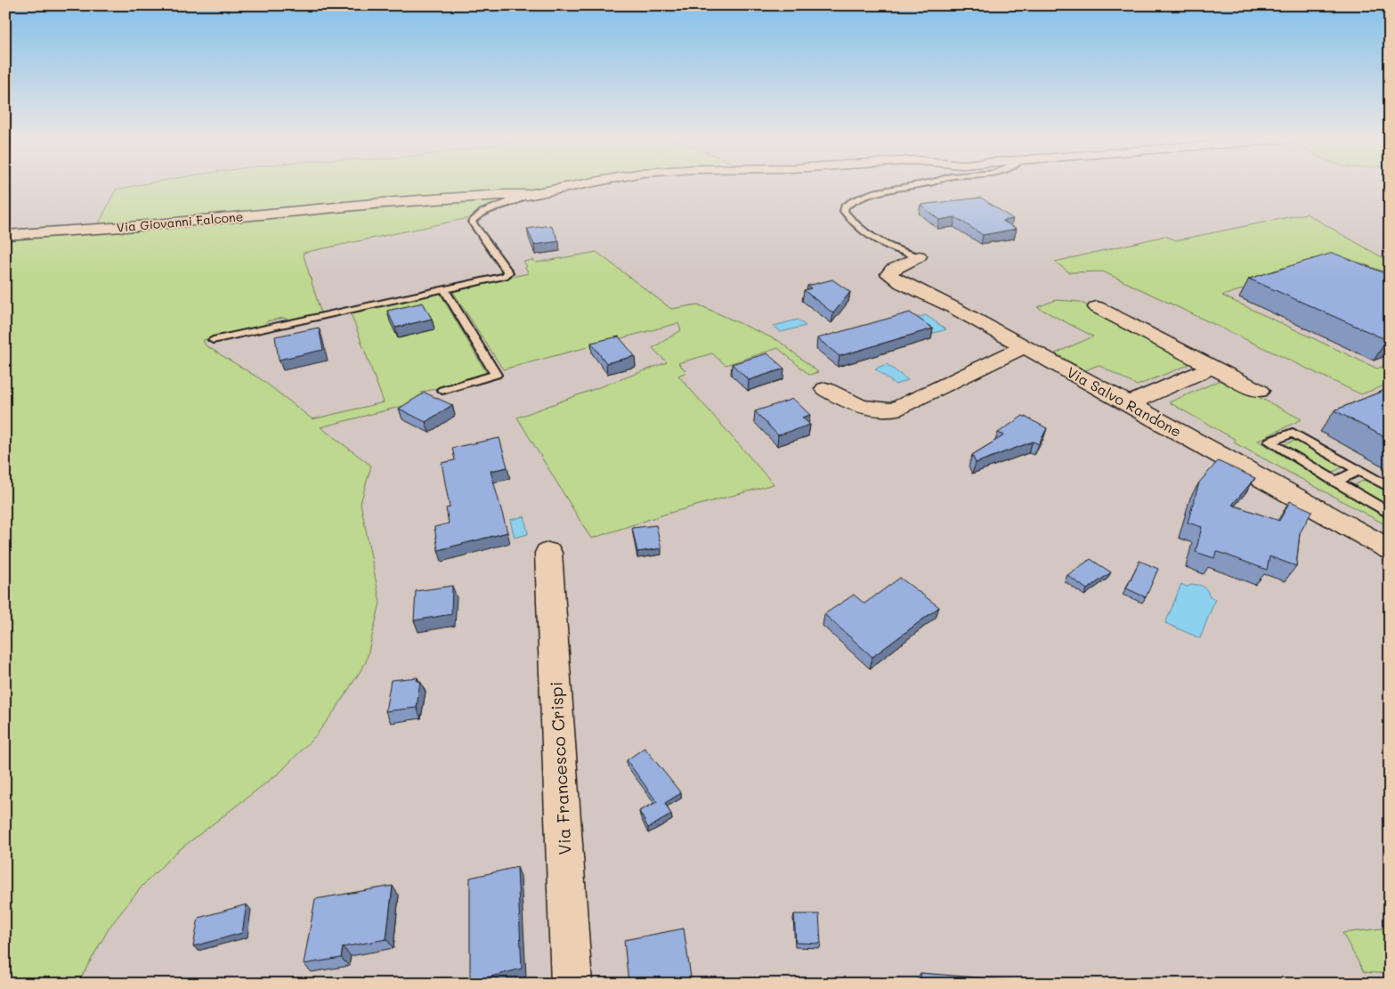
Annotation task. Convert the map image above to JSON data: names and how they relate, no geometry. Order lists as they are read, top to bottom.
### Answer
{
  "streets": {
    "street": ["Via Giovanni Falcone", "Via Salvo Randone", "Via Francesco Crispi"]
  }
}
